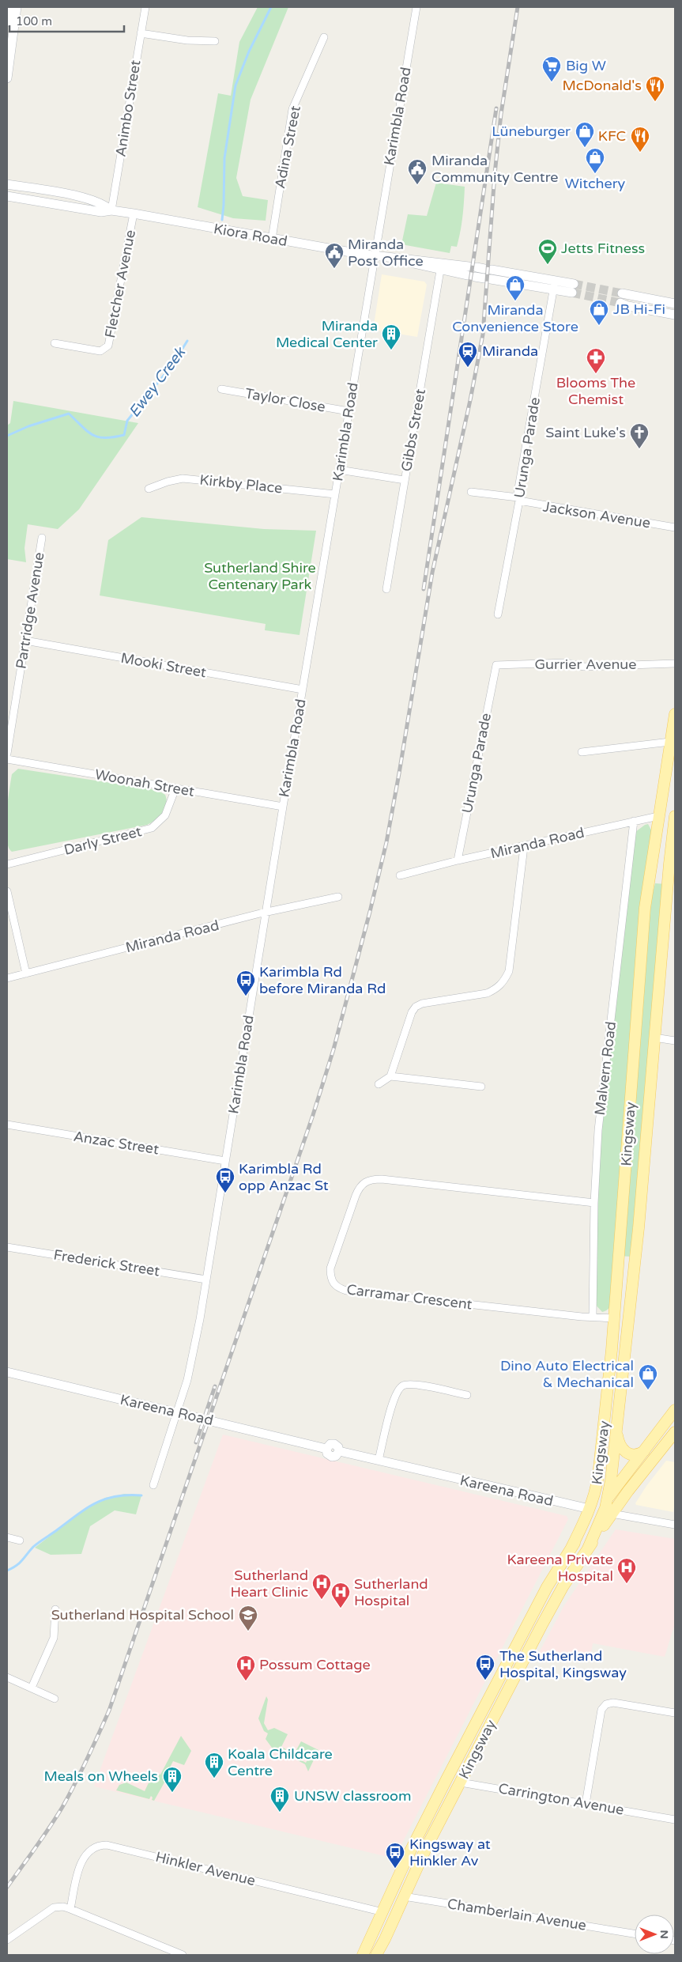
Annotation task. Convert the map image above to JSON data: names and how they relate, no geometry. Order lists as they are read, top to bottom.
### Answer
{
  "streets": {
    "main road": [
      "Miranda Road",
      "Kingsway",
      "Carrington Avenue",
      "Chamberlain Avenue"
    ],
    "street": [
      "Animbo Street",
      "Karimbla Road",
      "Adina Street",
      "Kiora Road",
      "Fletcher Avenue",
      "Taylor Close",
      "Gibbs Street",
      "Urunga Parade",
      "Kirkby Place",
      "Jackson Avenue",
      "Partridge Avenue",
      "Gurrier Avenue",
      "Mooki Street",
      "Woonah Street",
      "Darly Street",
      "Malvern Road",
      "Anzac Street",
      "Frederick Street",
      "Carramar Crescent",
      "Kareena Road",
      "Hinkler Avenue"
    ]
  },
  "crossings": [
    ["Animbo Street", "Kiora Road"],
    ["Karimbla Road", "Kiora Road"],
    ["Karimbla Road", "Taylor Close"],
    ["Karimbla Road", "Kirkby Place"],
    ["Karimbla Road", "Mooki Street"],
    ["Karimbla Road", "Woonah Street"],
    ["Karimbla Road", "Miranda Road"],
    ["Karimbla Road", "Anzac Street"],
    ["Karimbla Road", "Frederick Street"],
    ["Karimbla Road", "Kareena Road"],
    ["Adina Street", "Kiora Road"],
    ["Kiora Road", "Fletcher Avenue"],
    ["Kiora Road", "Gibbs Street"],
    ["Kiora Road", "Urunga Parade"],
    ["Urunga Parade", "Jackson Avenue"],
    ["Urunga Parade", "Gurrier Avenue"],
    ["Urunga Parade", "Miranda Road"],
    ["Partridge Avenue", "Mooki Street"],
    ["Woonah Street", "Darly Street"],
    ["Miranda Road", "Malvern Road"],
    ["Miranda Road", "Kingsway"],
    ["Malvern Road", "Carramar Crescent"],
    ["Kingsway", "Carramar Crescent"],
    ["Kingsway", "Kareena Road"],
    ["Kingsway", "Carrington Avenue"],
    ["Kingsway", "Hinkler Avenue"],
    ["Kingsway", "Chamberlain Avenue"]
  ],
  "water": ["Ewey Creek"],
  "parks": ["Sutherland Shire Centenary Park"],
  "places": {
    "supermarket": ["Big W"],
    "restaurant": ["McDonald's", "KFC"],
    "shop": [
      "Lüneburger",
      "Witchery",
      "Miranda Convenience Store",
      "JB Hi-Fi",
      "Dino Auto Electrical & Mechanical"
    ],
    "public building": ["Miranda Community Centre", "Miranda Post Office"],
    "sports": ["Jetts Fitness"],
    "building": [
      "Miranda Medical Center",
      "Koala Childcare Centre",
      "Meals on Wheels",
      "UNSW classroom"
    ],
    "station": ["Miranda"],
    "pharmacy": ["Blooms The Chemist"],
    "church": ["Saint Luke's"],
    "bus stop": [
      "Karimbla Rd before Miranda Rd",
      "Karimbla Rd opp Anzac St",
      "The Sutherland Hospital, Kingsway",
      "Kingsway at Hinkler Av"
    ],
    "hospital": [
      "Kareena Private Hospital",
      "Sutherland Heart Clinic",
      "Sutherland Hospital",
      "Possum Cottage"
    ],
    "school or university": ["Sutherland Hospital School"]
  },
  "scale_bar": "100 m",
  "north": "right"
}
